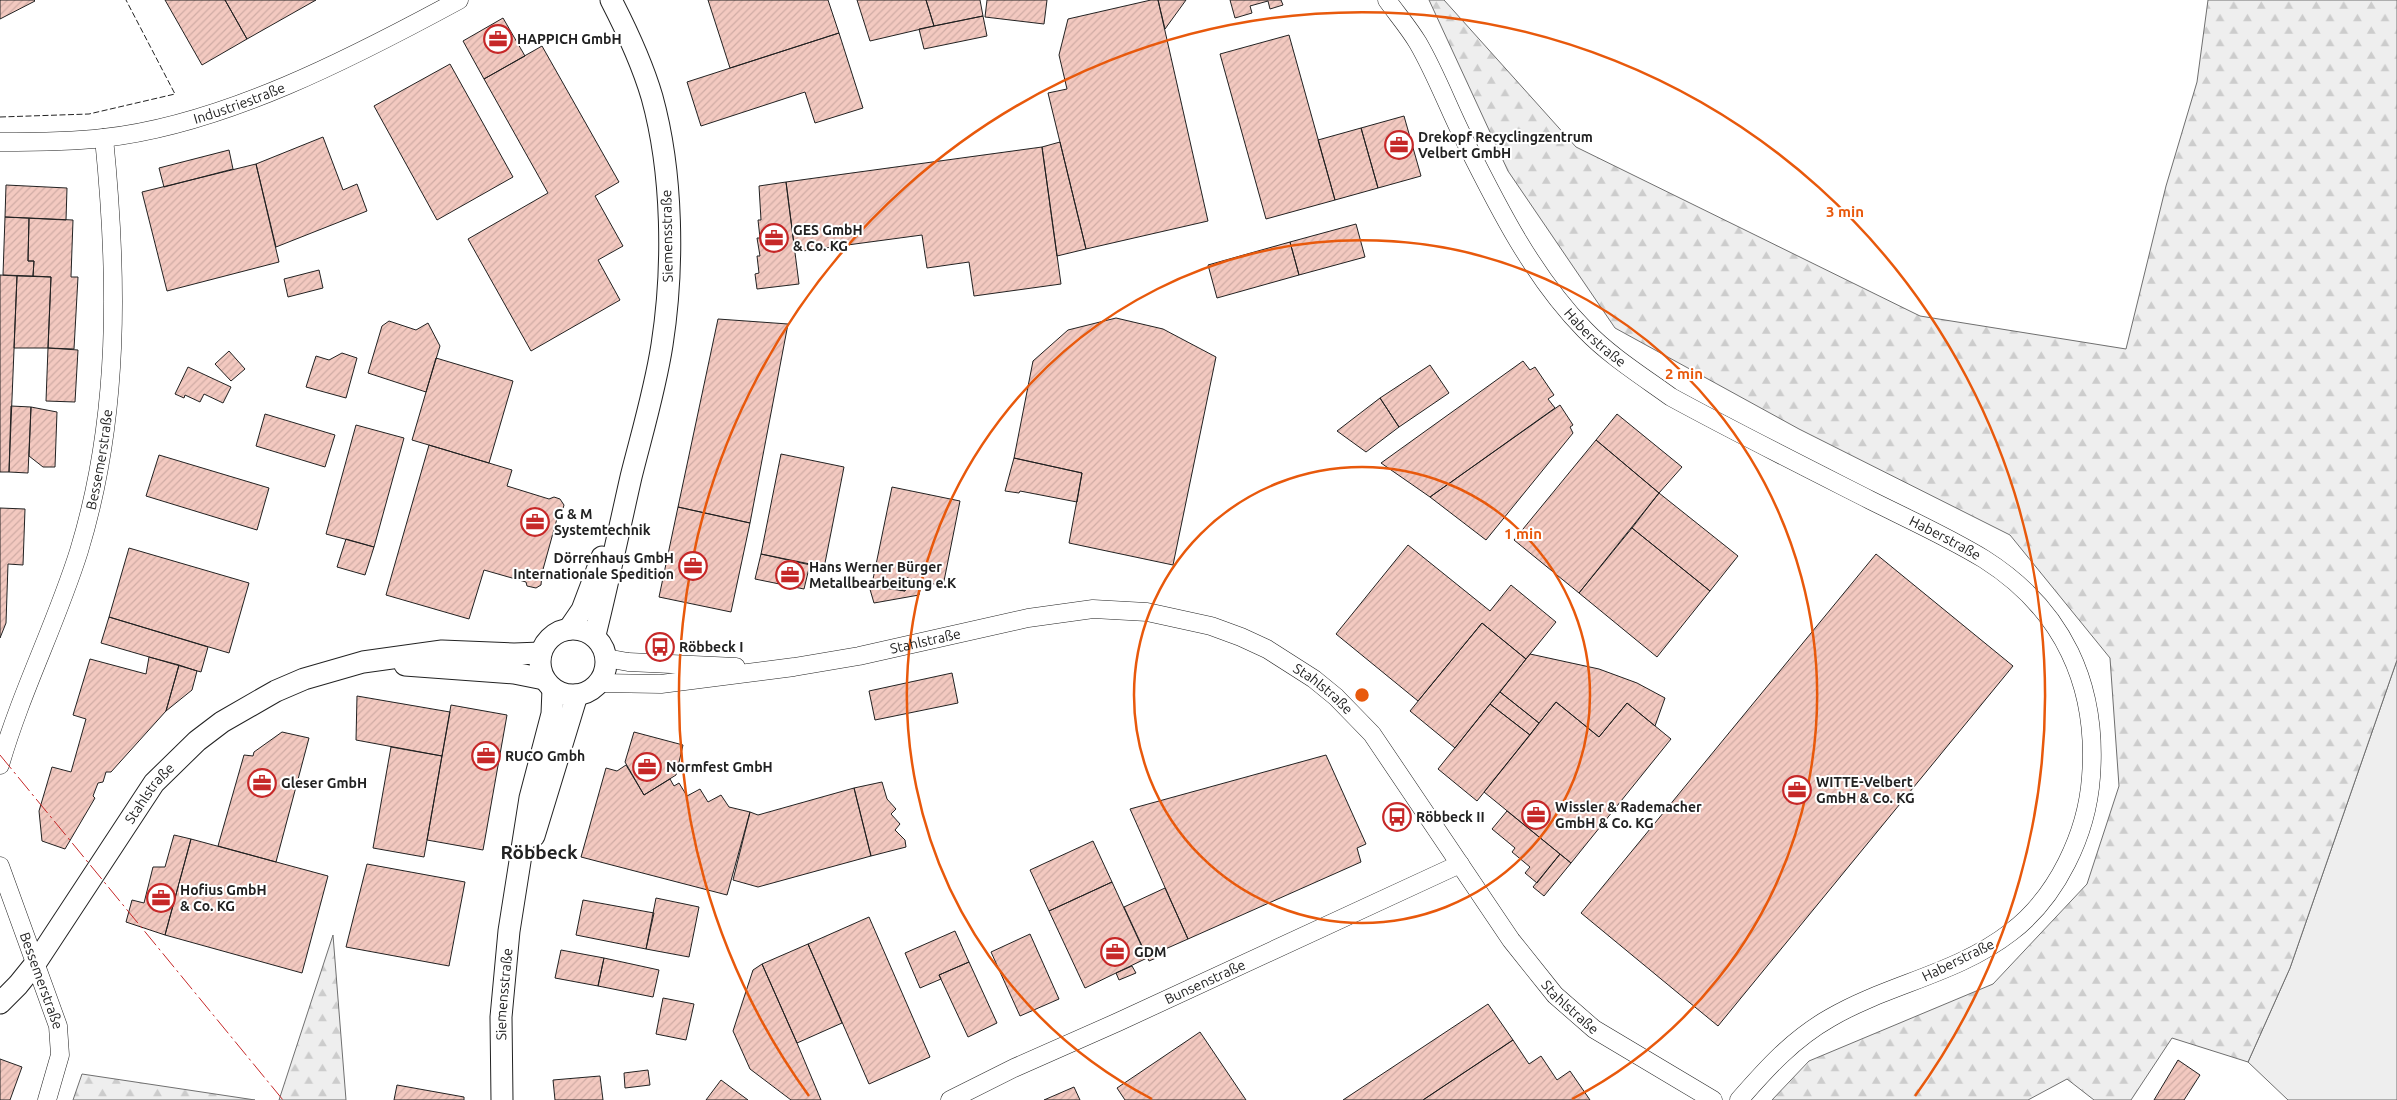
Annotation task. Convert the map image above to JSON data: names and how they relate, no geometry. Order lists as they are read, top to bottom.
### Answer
{
  "streets": {
    "street": [
      "Industriestraße",
      "Siemensstraße",
      "Haberstraße",
      "Bessemerstraße",
      "Stahlstraße",
      "Bunsenstraße"
    ]
  },
  "crossings": [
    ["Industriestraße", "Bessemerstraße"],
    ["Siemensstraße", "Stahlstraße"],
    ["Bessemerstraße", "Stahlstraße"],
    ["Stahlstraße", "Bunsenstraße"]
  ],
  "districts": ["Röbbeck"],
  "places": {
    "office": [
      "HAPPICH GmbH",
      "Drekopf Recyclingzentrum Velbert GmbH",
      "GES GmbH & Co. KG",
      "G & M Systemtechnik",
      "Dörrenhaus GmbH Internationale Spedition",
      "Hans Werner Bürger Metallbearbeitung e.K",
      "RUCO Gmbh",
      "Normfest GmbH",
      "Gleser GmbH",
      "WITTE-Velbert GmbH & Co. KG",
      "Wissler & Rademacher GmbH & Co. KG",
      "Hofius GmbH & Co. KG",
      "GDM"
    ],
    "bus stop": ["Röbbeck I", "Röbbeck II"]
  },
  "rings": ["3 min", "2 min", "1 min"]
}
